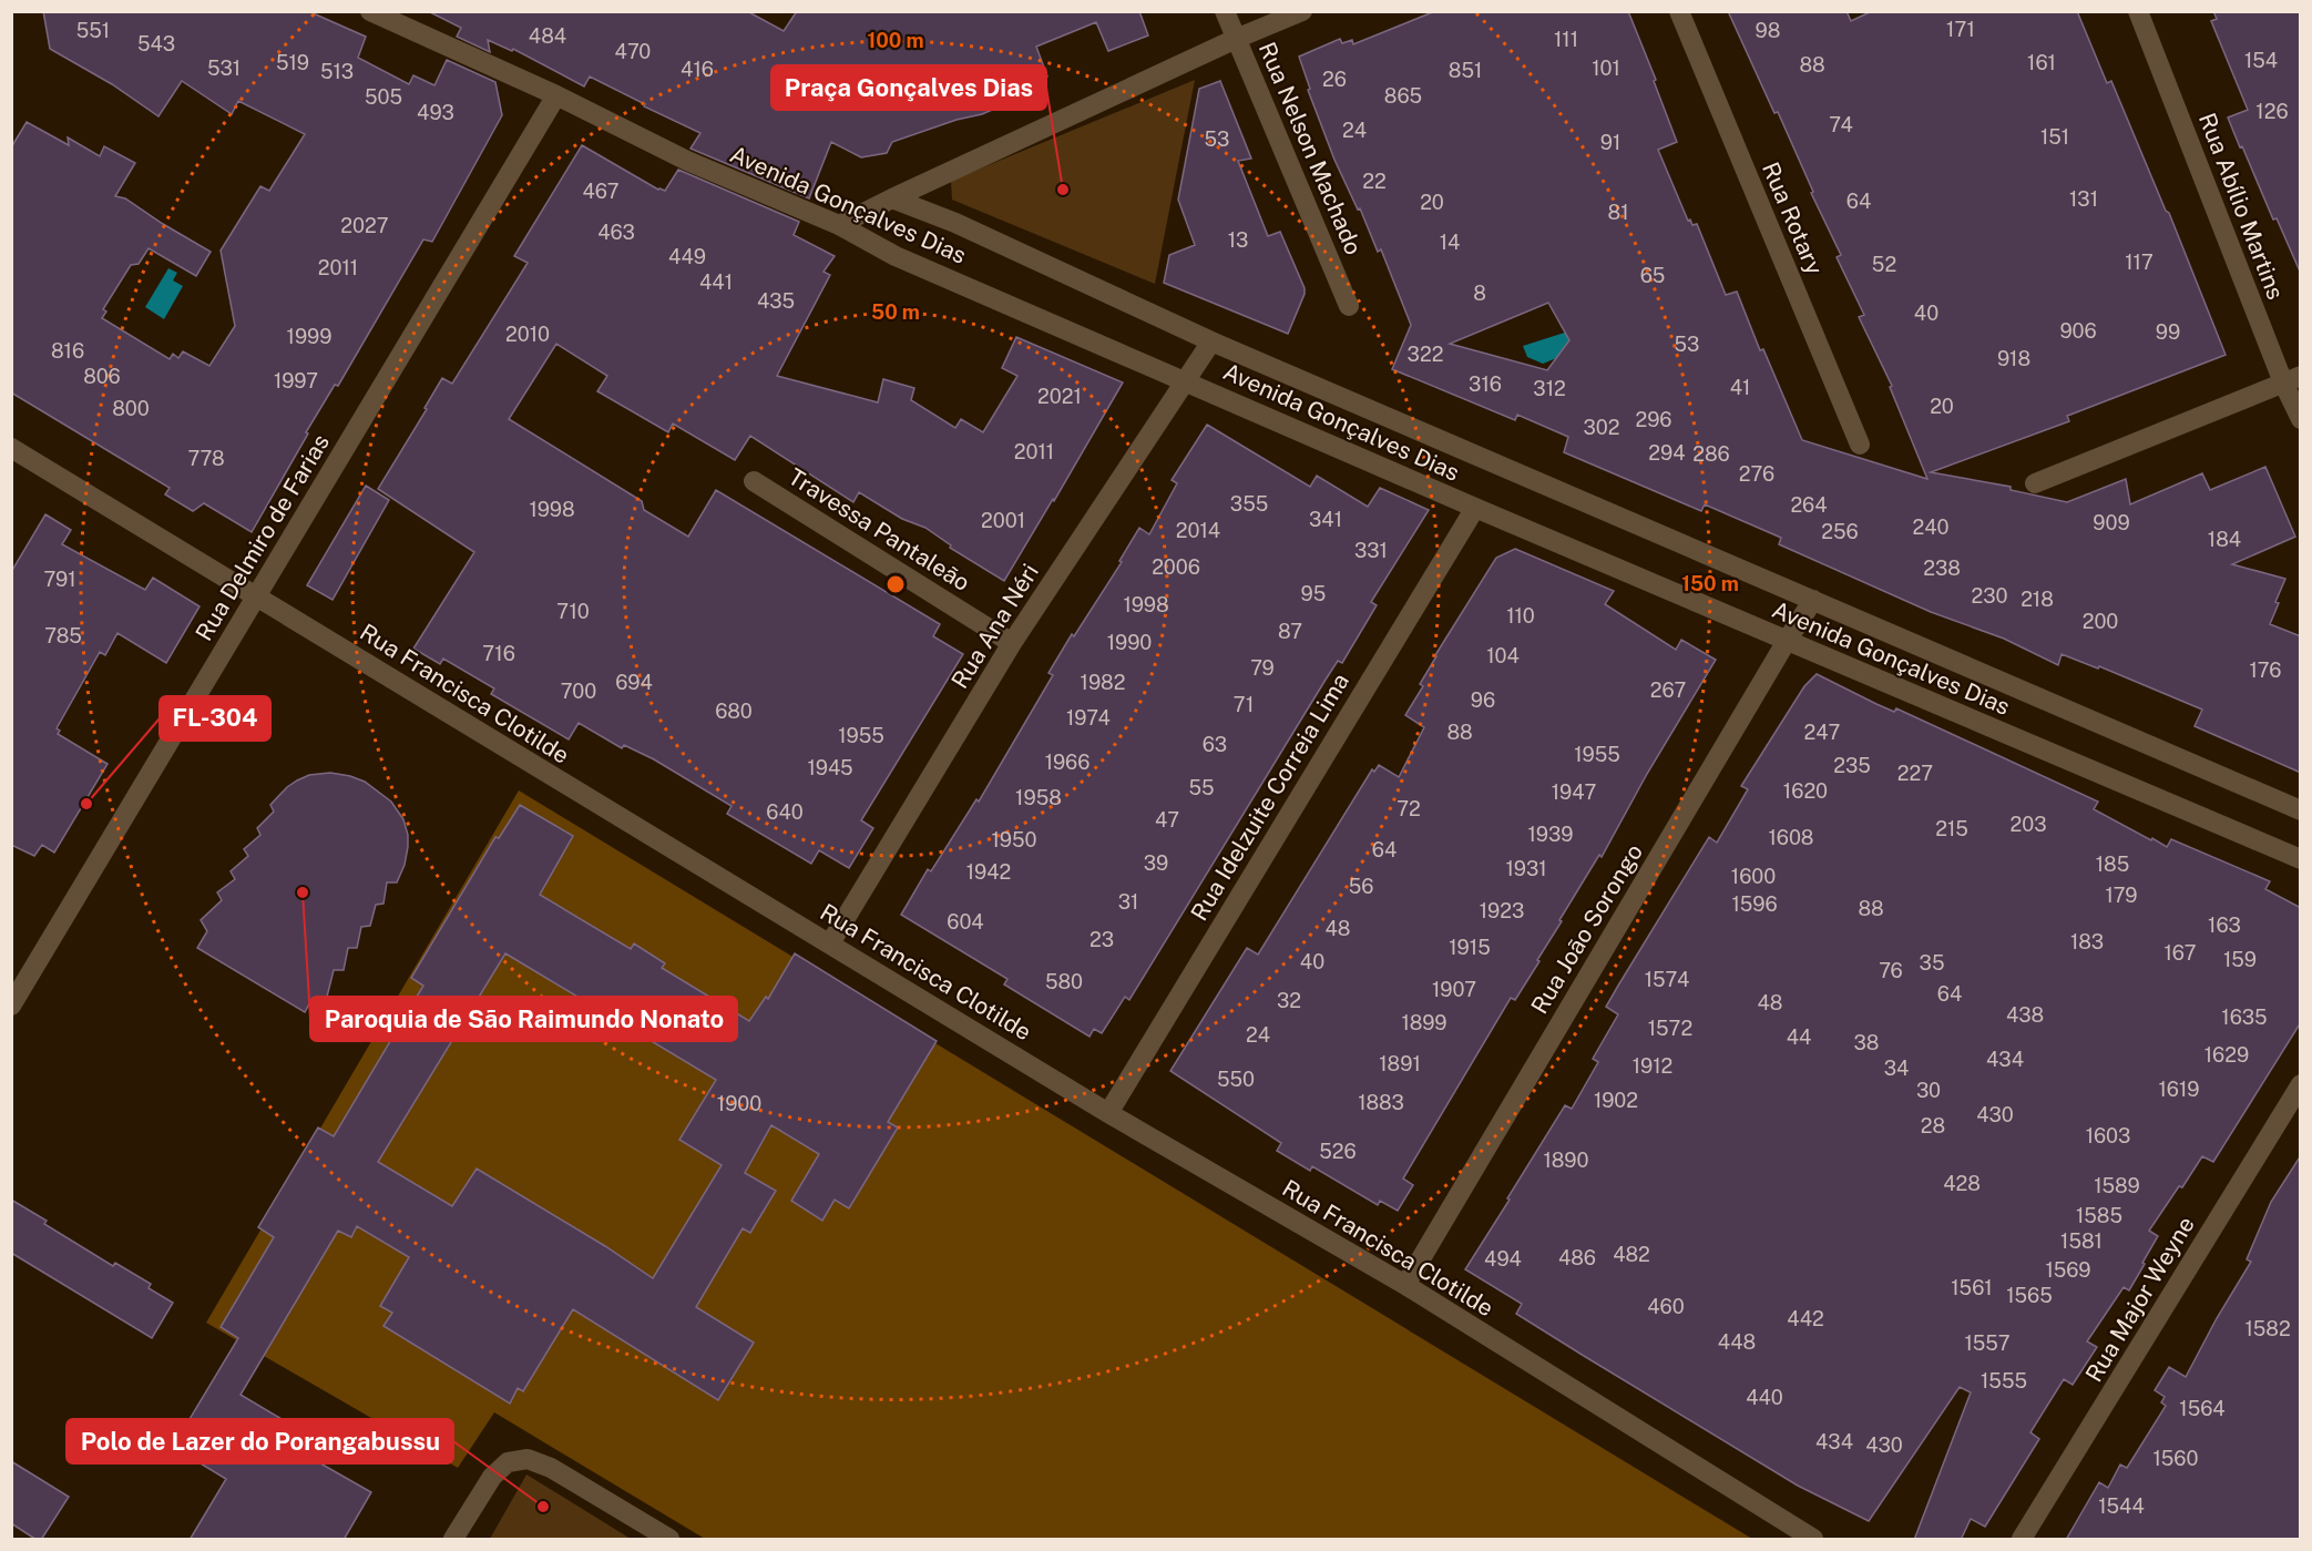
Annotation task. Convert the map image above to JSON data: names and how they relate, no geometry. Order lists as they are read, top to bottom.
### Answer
{
  "streets": {
    "street": [
      "Rua Nelson Machado",
      "Avenida Gonçalves Dias",
      "Rua Abílio Martins",
      "Rua Rotary",
      "Travessa Pantaleão",
      "Rua Delmiro de Farias",
      "Rua Ana Néri",
      "Rua Francisca Clotilde",
      "Rua Idelzuite Correia Lima",
      "Rua João Sorongo",
      "Rua Major Weyne"
    ]
  },
  "crossings": [
    ["Avenida Gonçalves Dias", "Rua Delmiro de Farias"],
    ["Avenida Gonçalves Dias", "Rua Ana Néri"],
    ["Avenida Gonçalves Dias", "Rua Idelzuite Correia Lima"],
    ["Avenida Gonçalves Dias", "Rua João Sorongo"],
    ["Travessa Pantaleão", "Rua Ana Néri"],
    ["Rua Delmiro de Farias", "Rua Francisca Clotilde"],
    ["Rua Ana Néri", "Rua Francisca Clotilde"],
    ["Rua Francisca Clotilde", "Rua Idelzuite Correia Lima"],
    ["Rua Francisca Clotilde", "Rua João Sorongo"]
  ],
  "places": [
    "Praça Gonçalves Dias",
    "FL-304",
    "Paroquia de São Raimundo Nonato",
    "Polo de Lazer do Porangabussu"
  ],
  "house_numbers": [
    "171",
    "551",
    "98",
    "484",
    "111",
    "543",
    "470",
    "154",
    "519",
    "161",
    "88",
    "531",
    "101",
    "416",
    "851",
    "513",
    "26",
    "865",
    "505",
    "126",
    "493",
    "74",
    "24",
    "151",
    "53",
    "91",
    "22",
    "467",
    "131",
    "64",
    "20",
    "81",
    "2027",
    "463",
    "13",
    "14",
    "449",
    "117",
    "52",
    "2011",
    "65",
    "441",
    "8",
    "435",
    "40",
    "906",
    "99",
    "2010",
    "1999",
    "53",
    "816",
    "322",
    "918",
    "806",
    "1997",
    "316",
    "41",
    "312",
    "2021",
    "20",
    "800",
    "296",
    "302",
    "2011",
    "294",
    "286",
    "778",
    "276",
    "355",
    "264",
    "1998",
    "341",
    "2001",
    "909",
    "240",
    "2014",
    "256",
    "184",
    "331",
    "2006",
    "238",
    "791",
    "95",
    "230",
    "218",
    "1998",
    "710",
    "110",
    "200",
    "87",
    "785",
    "1990",
    "716",
    "104",
    "79",
    "176",
    "694",
    "1982",
    "267",
    "700",
    "96",
    "71",
    "680",
    "1974",
    "88",
    "247",
    "1955",
    "63",
    "1955",
    "1966",
    "235",
    "1945",
    "227",
    "55",
    "1620",
    "1947",
    "1958",
    "72",
    "640",
    "47",
    "203",
    "215",
    "1939",
    "1608",
    "1950",
    "64",
    "39",
    "185",
    "1931",
    "1942",
    "1600",
    "56",
    "179",
    "31",
    "1596",
    "88",
    "1923",
    "604",
    "163",
    "48",
    "23",
    "183",
    "1915",
    "167",
    "159",
    "40",
    "35",
    "76",
    "1574",
    "580",
    "1907",
    "64",
    "32",
    "48",
    "438",
    "1635",
    "1899",
    "1572",
    "24",
    "44",
    "38",
    "1629",
    "434",
    "1891",
    "1912",
    "34",
    "550",
    "1619",
    "30",
    "1902",
    "1883",
    "1900",
    "430",
    "28",
    "1603",
    "526",
    "1890",
    "428",
    "1589",
    "1585",
    "1581",
    "482",
    "486",
    "494",
    "1569",
    "1561",
    "1565",
    "460",
    "442",
    "1582",
    "448",
    "1557",
    "1555",
    "440",
    "1564",
    "434",
    "430",
    "1560",
    "1544"
  ],
  "rings": ["100 m", "50 m", "150 m"]
}
